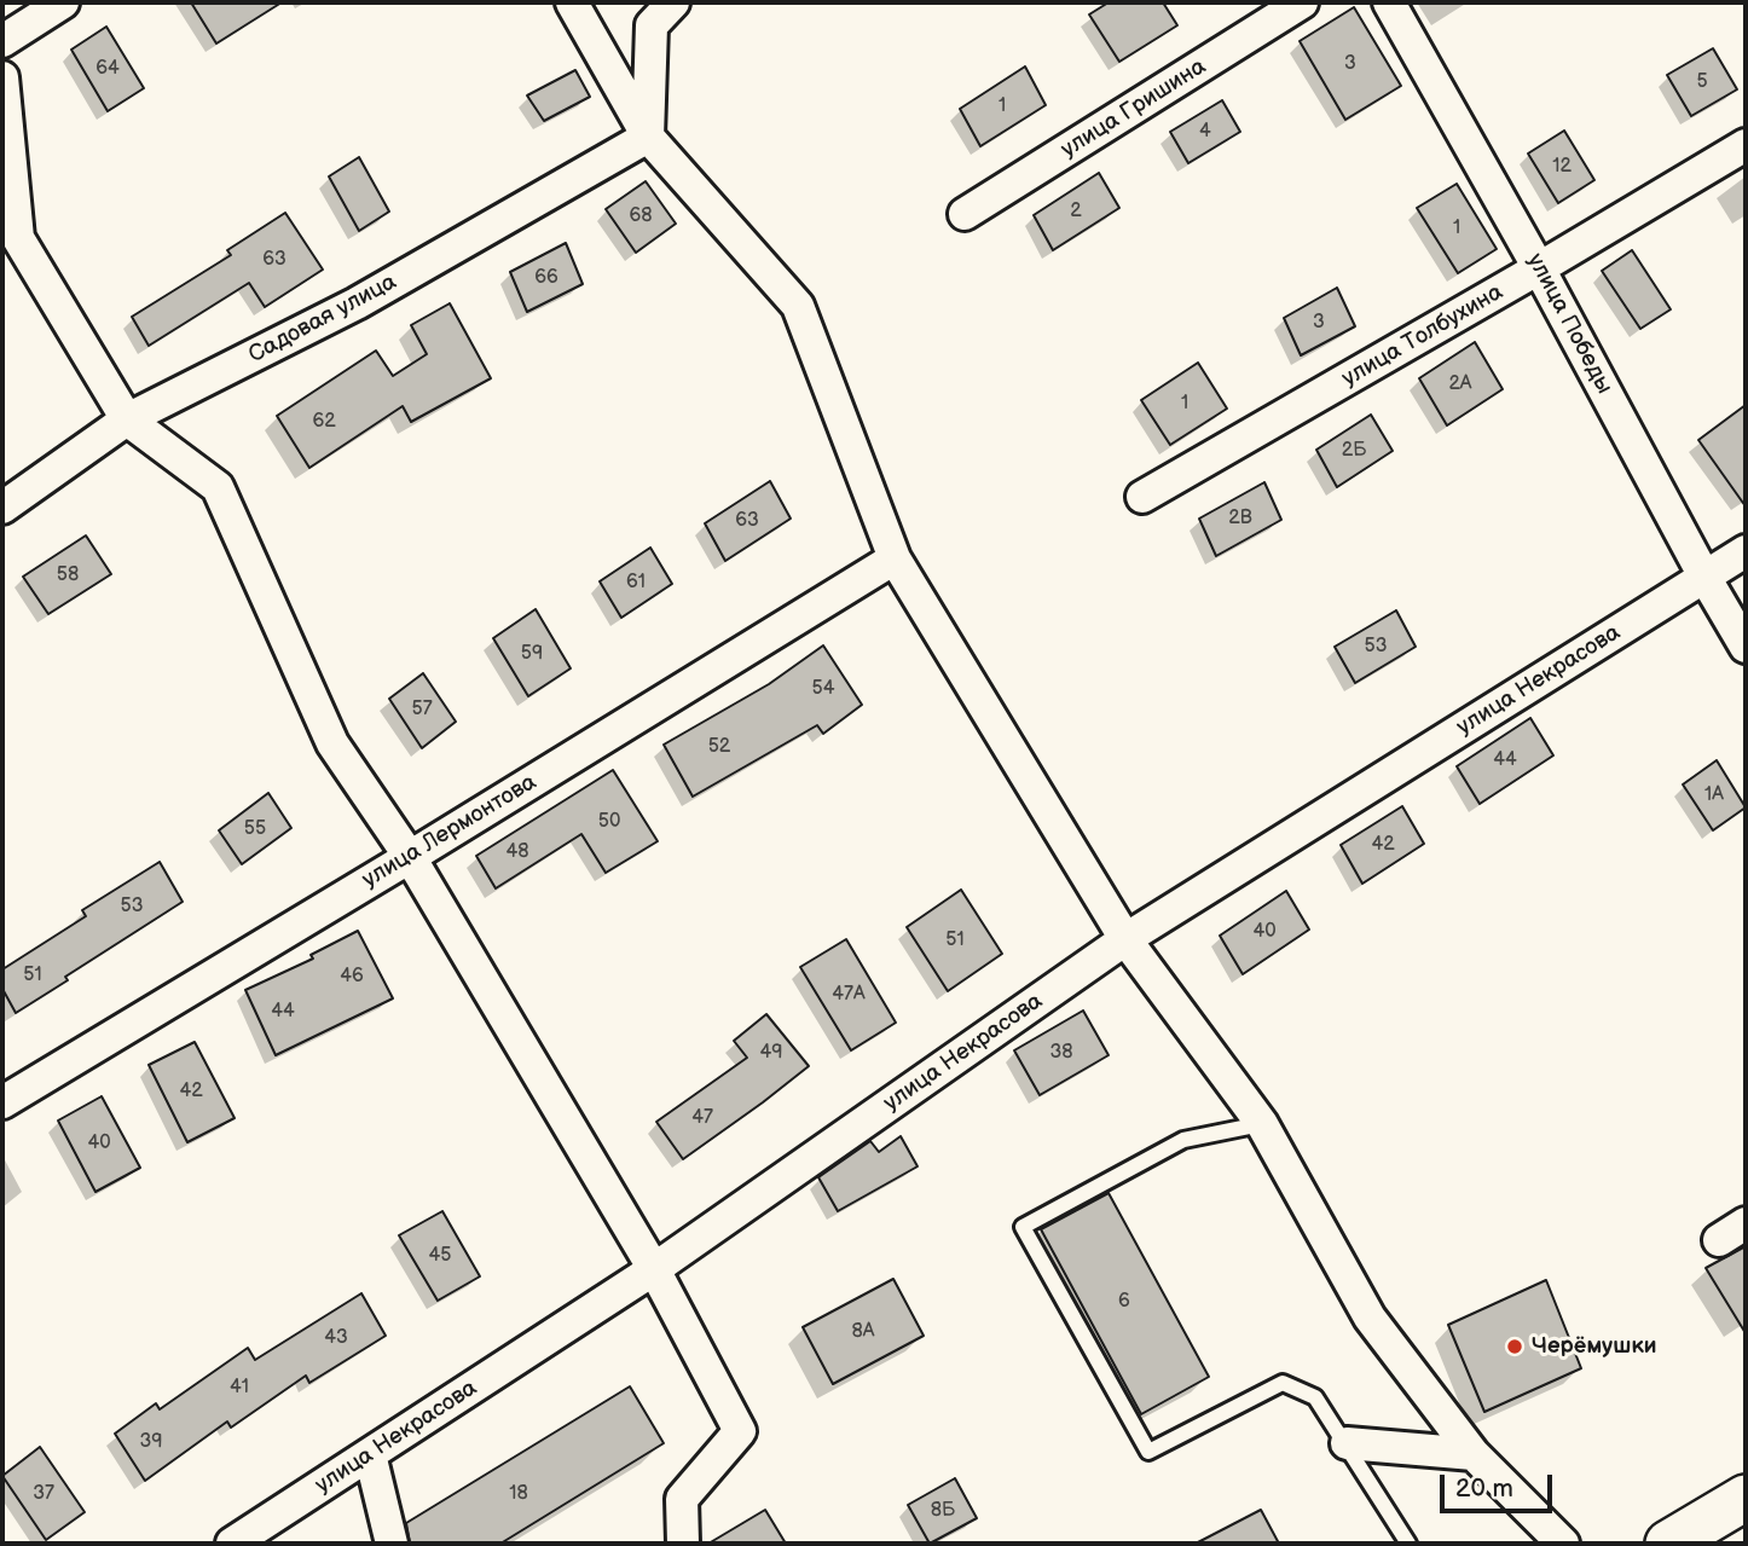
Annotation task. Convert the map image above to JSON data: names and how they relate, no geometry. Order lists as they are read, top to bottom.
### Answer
{
  "streets": {
    "street": [
      "улица Гришина",
      "Садовая улица",
      "улица Победы",
      "улица Толбухина",
      "улица Некрасова",
      "улица Лермонтова"
    ]
  },
  "crossings": [
    ["улица Победы", "улица Толбухина"],
    ["улица Победы", "улица Некрасова"]
  ],
  "places": ["Черёмушки"],
  "house_numbers": [
    "3",
    "64",
    "5",
    "1",
    "4",
    "12",
    "2",
    "68",
    "1",
    "63",
    "66",
    "3",
    "2А",
    "1",
    "62",
    "2Б",
    "2В",
    "63",
    "58",
    "61",
    "53",
    "59",
    "54",
    "57",
    "52",
    "44",
    "1А",
    "50",
    "55",
    "42",
    "48",
    "53",
    "40",
    "51",
    "51",
    "46",
    "47А",
    "44",
    "49",
    "38",
    "42",
    "47",
    "40",
    "45",
    "6",
    "8А",
    "43",
    "41",
    "39",
    "37",
    "18",
    "8Б"
  ],
  "scale_bar": "20 m"
}
